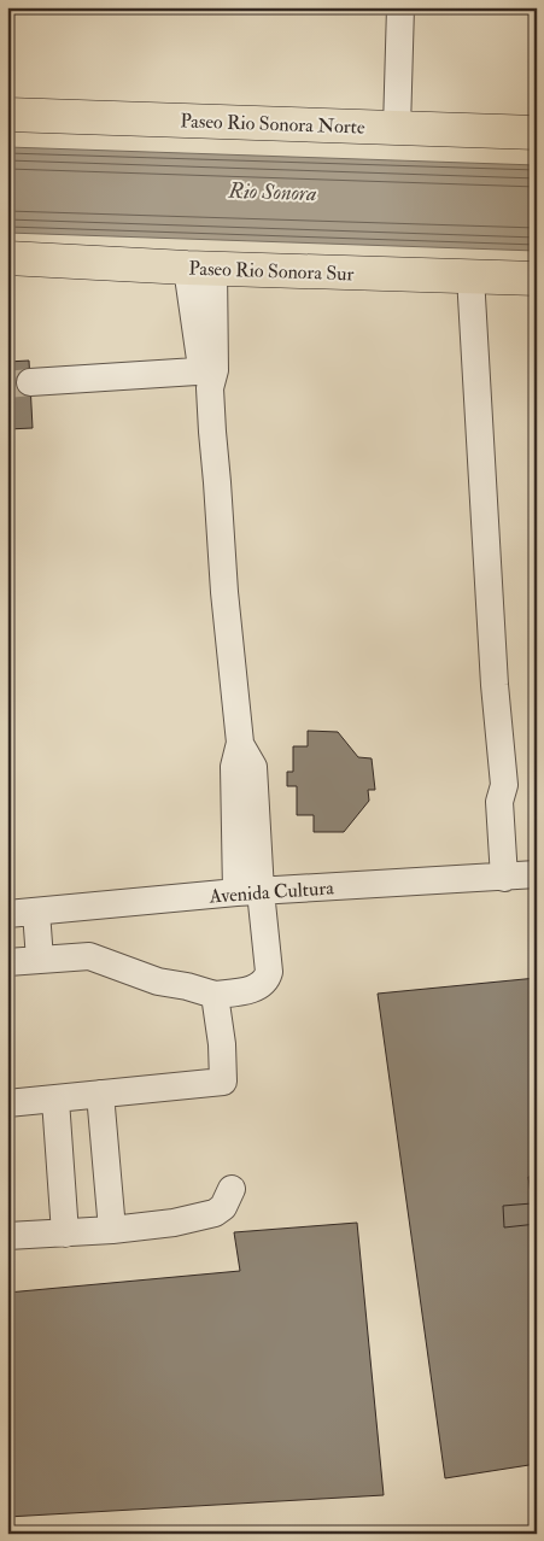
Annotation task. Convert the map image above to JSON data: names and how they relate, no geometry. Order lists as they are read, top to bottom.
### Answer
{
  "streets": {
    "main road": ["Paseo Rio Sonora Norte", "Paseo Rio Sonora Sur"],
    "street": ["Avenida Cultura"]
  },
  "water": ["Rio Sonora"]
}
